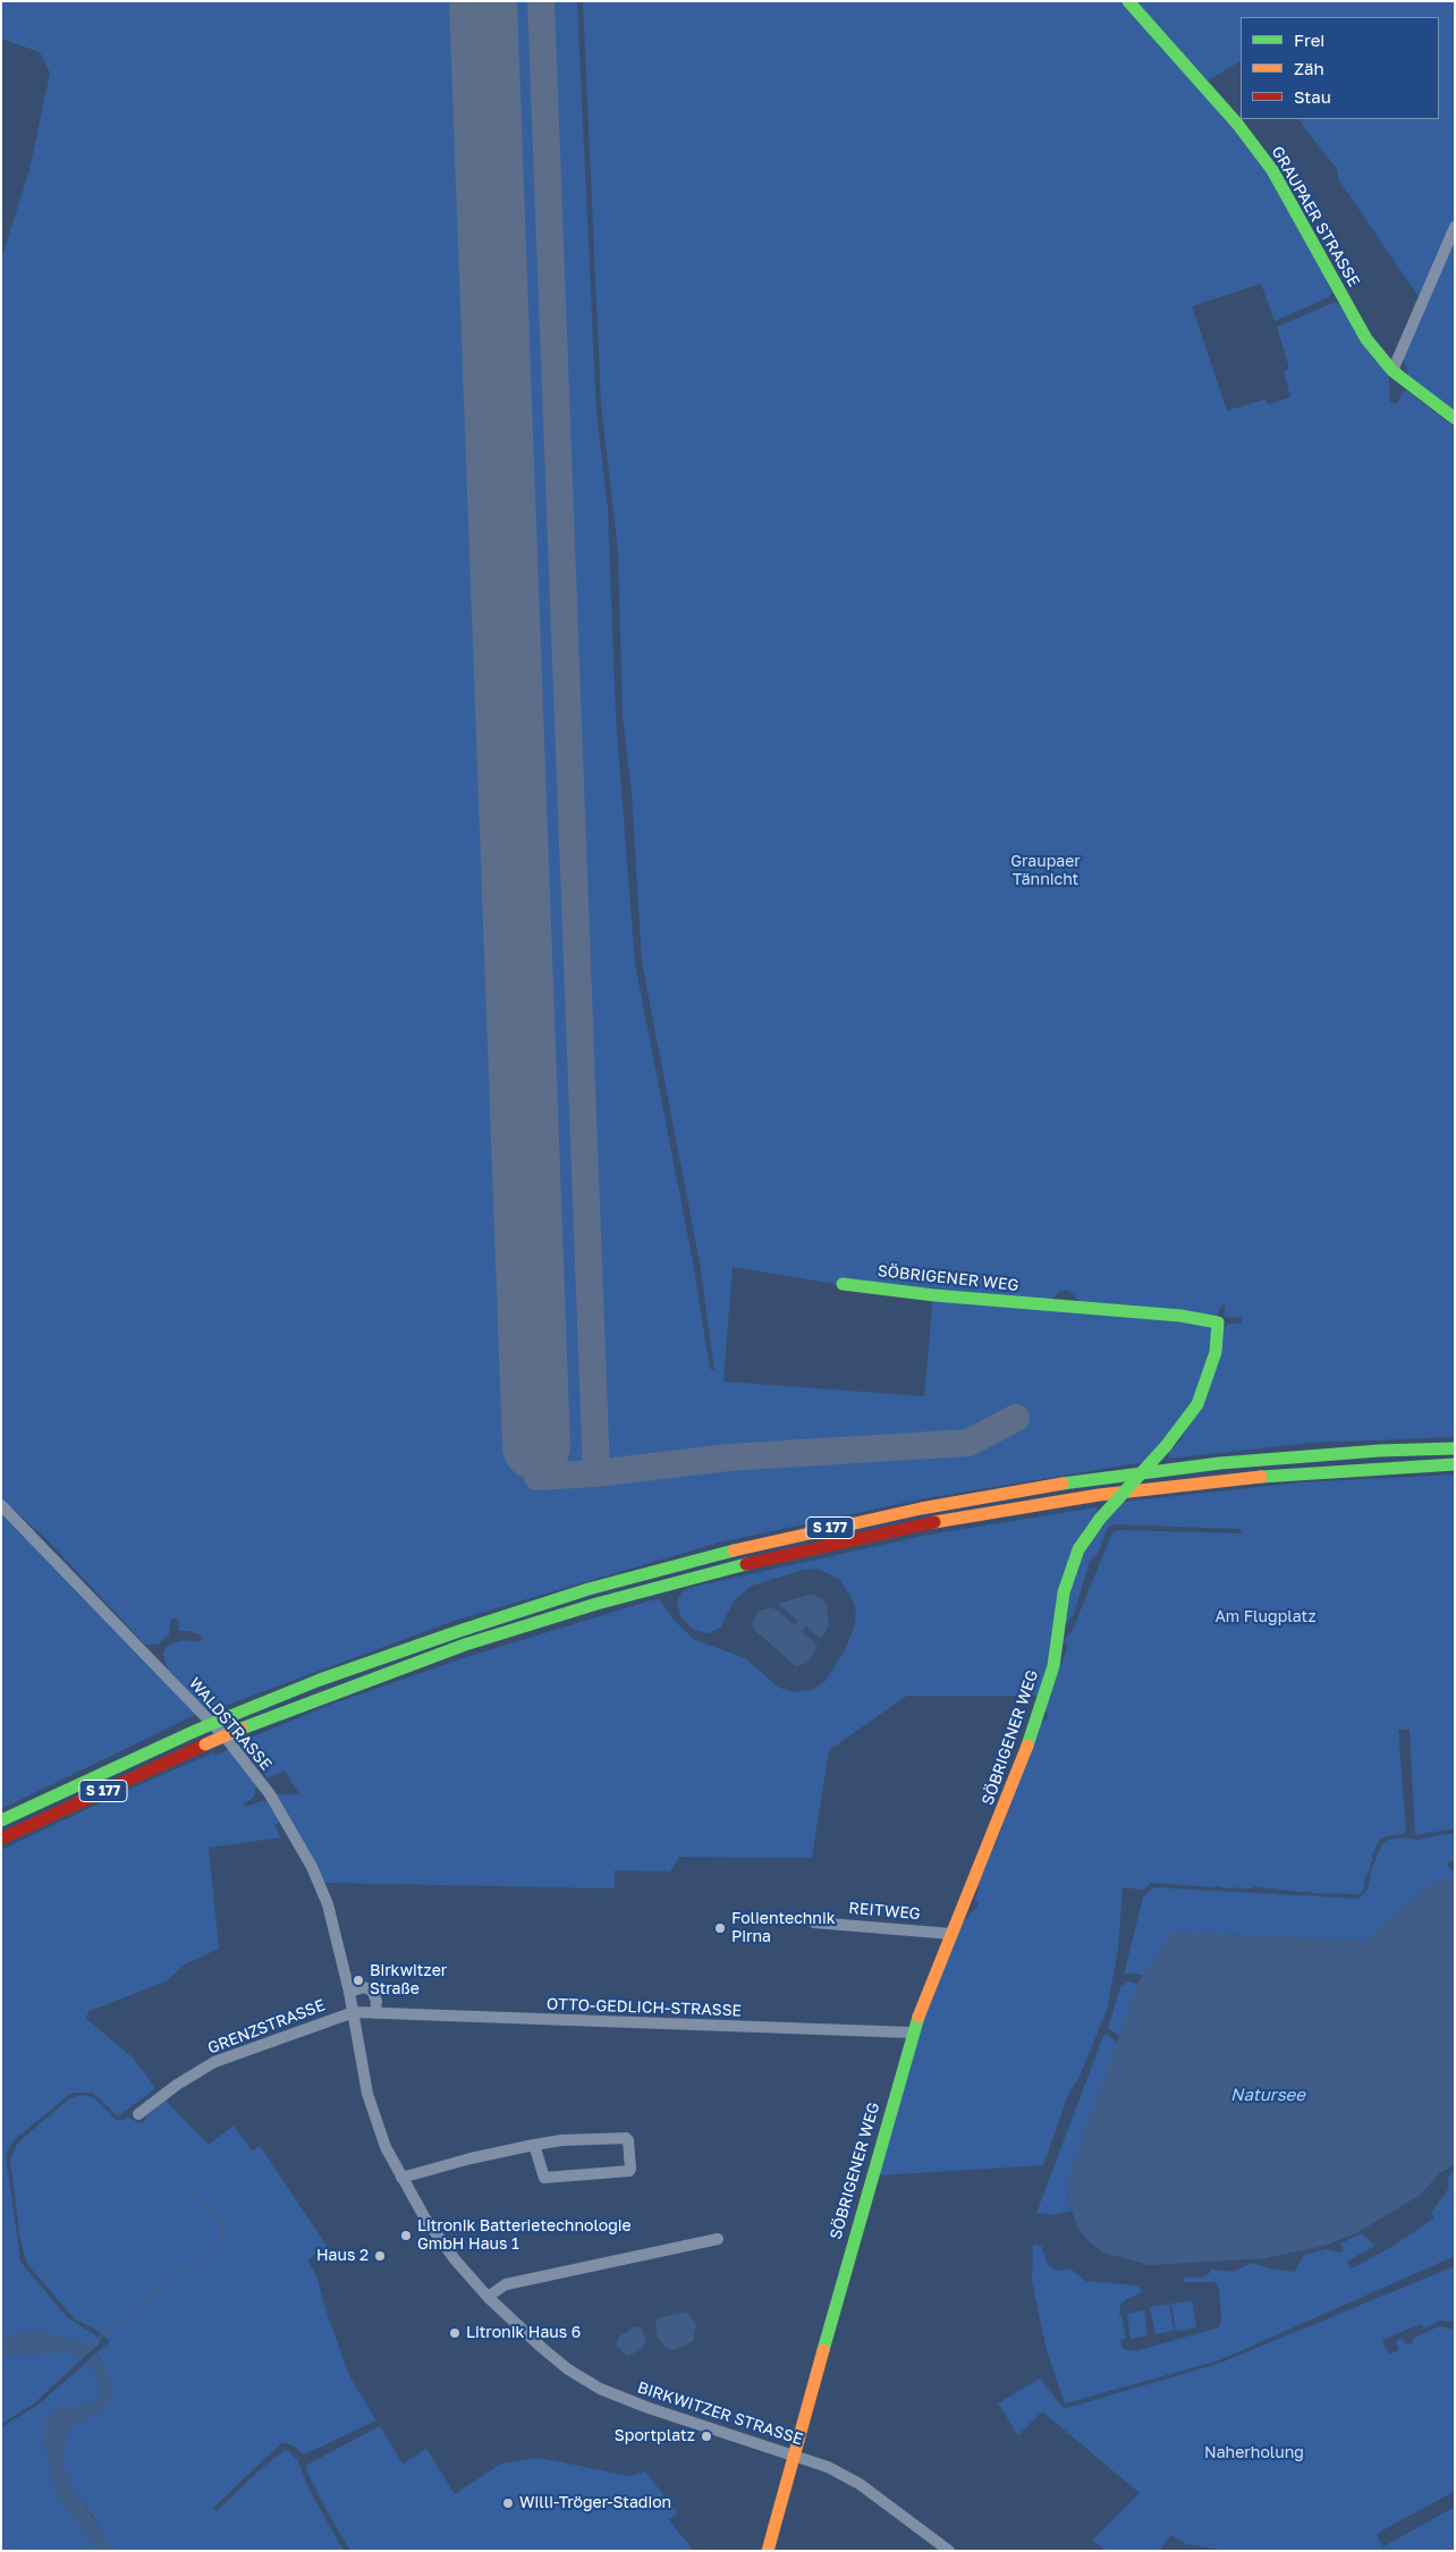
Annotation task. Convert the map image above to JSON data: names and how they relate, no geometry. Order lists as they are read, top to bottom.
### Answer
{
  "streets": {
    "main road": ["GRAUPAER STRASSE", "SÖBRIGENER WEG", "S 177"],
    "street": [
      "WALDSTRASSE",
      "REITWEG",
      "OTTO-GEDLICH-STRASSE",
      "GRENZSTRASSE",
      "BIRKWITZER STRASSE"
    ]
  },
  "crossings": [
    ["SÖBRIGENER WEG", "REITWEG"],
    ["SÖBRIGENER WEG", "OTTO-GEDLICH-STRASSE"],
    ["SÖBRIGENER WEG", "BIRKWITZER STRASSE"],
    ["WALDSTRASSE", "OTTO-GEDLICH-STRASSE"],
    ["WALDSTRASSE", "GRENZSTRASSE"],
    ["WALDSTRASSE", "BIRKWITZER STRASSE"],
    ["OTTO-GEDLICH-STRASSE", "GRENZSTRASSE"],
    ["OTTO-GEDLICH-STRASSE", "BIRKWITZER STRASSE"],
    ["GRENZSTRASSE", "BIRKWITZER STRASSE"]
  ],
  "water": ["Natursee"],
  "parks": ["Graupaer Tännicht", "Am Flugplatz", "Naherholung"],
  "places": [
    "Folientechnik Pirna",
    "Birkwitzer Straße",
    "Litronik Batterietechnologie GmbH Haus 1",
    "Haus 2",
    "Litronik Haus 6",
    "Sportplatz",
    "Willi-Tröger-Stadion"
  ],
  "legend": ["Frei", "Zäh", "Stau"]
}
